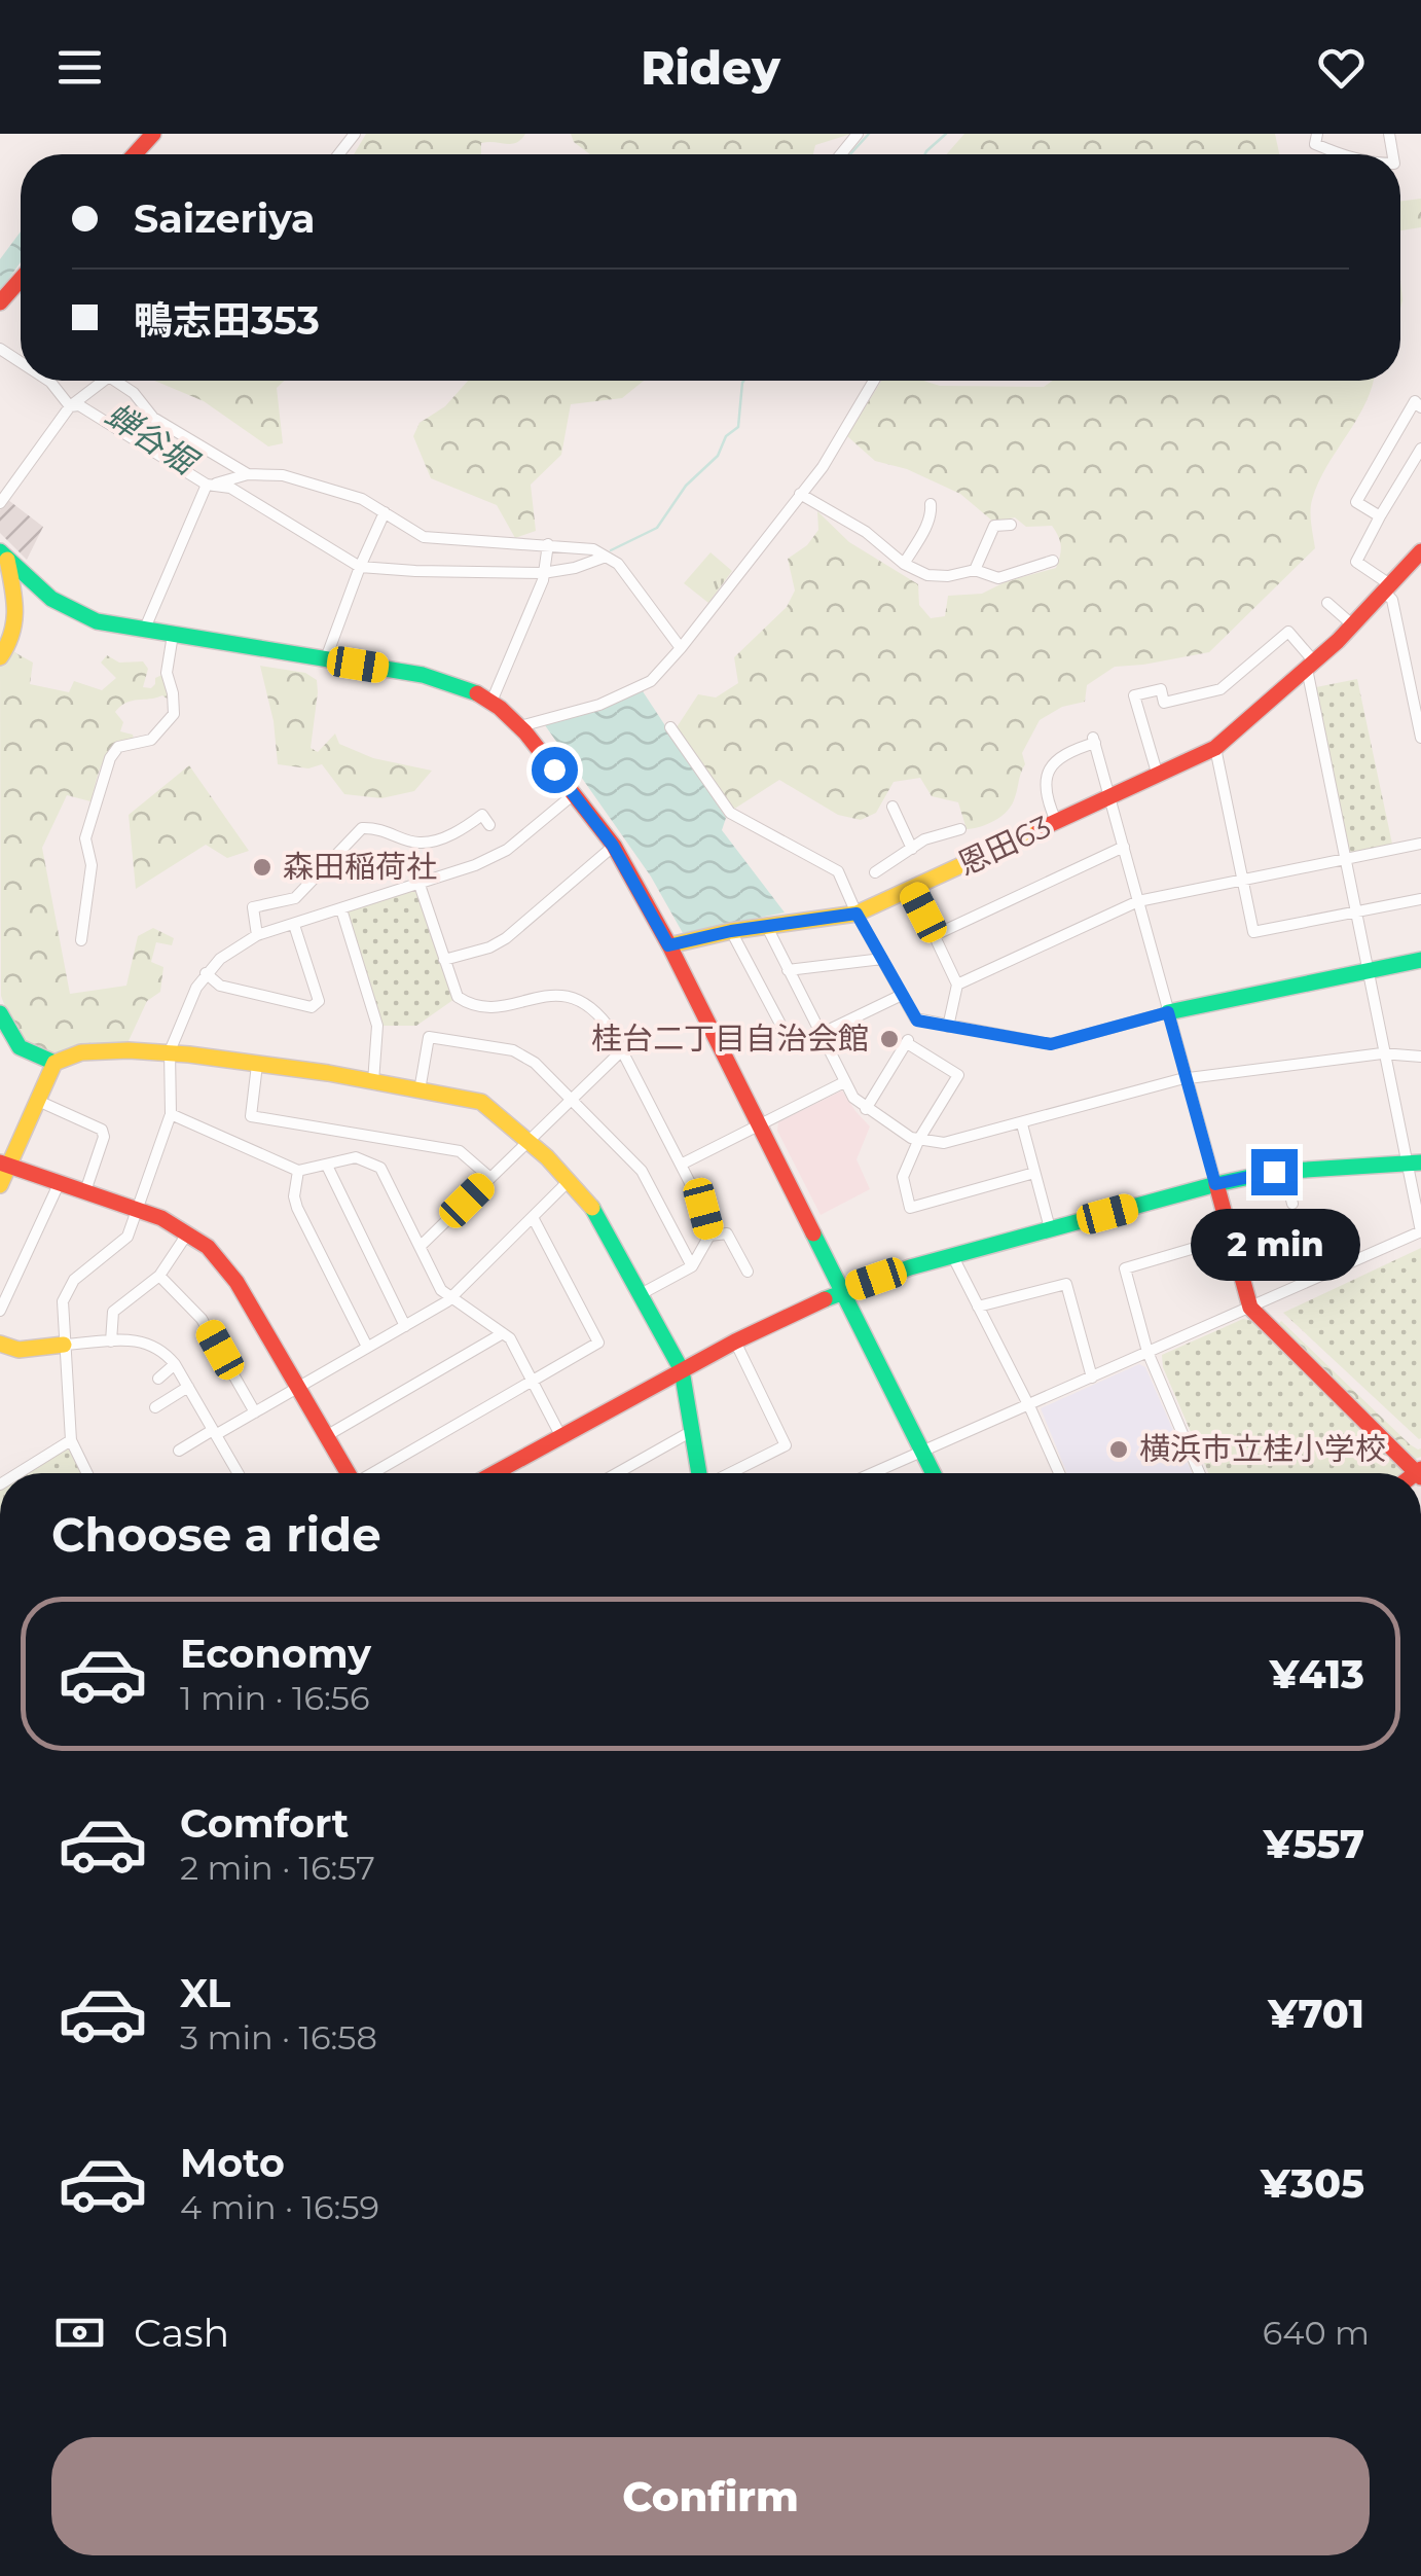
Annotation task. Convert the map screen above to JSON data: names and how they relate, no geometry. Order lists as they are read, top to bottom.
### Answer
{
  "streets": {
    "street": ["恩田63"]
  },
  "water": ["蝉谷堀"],
  "places": ["森田稲荷社", "桂台二丁目自治会館", "横浜市立桂小学校"],
  "page": {
    "header": "Ridey",
    "banner": ["Saizeriya", "鴨志田353"],
    "bubble": "2 min",
    "heading": "Choose a ride",
    "list": [
      {
        "name": "Economy",
        "note": "1 min · 16:56",
        "value": "¥413"
      },
      {
        "name": "Comfort",
        "note": "2 min · 16:57",
        "value": "¥557"
      },
      {
        "name": "XL",
        "note": "3 min · 16:58",
        "value": "¥701"
      },
      {
        "name": "Moto",
        "note": "4 min · 16:59",
        "value": "¥305"
      }
    ],
    "pay": ["Cash", "640 m"],
    "buttons": "Confirm"
  }
}
